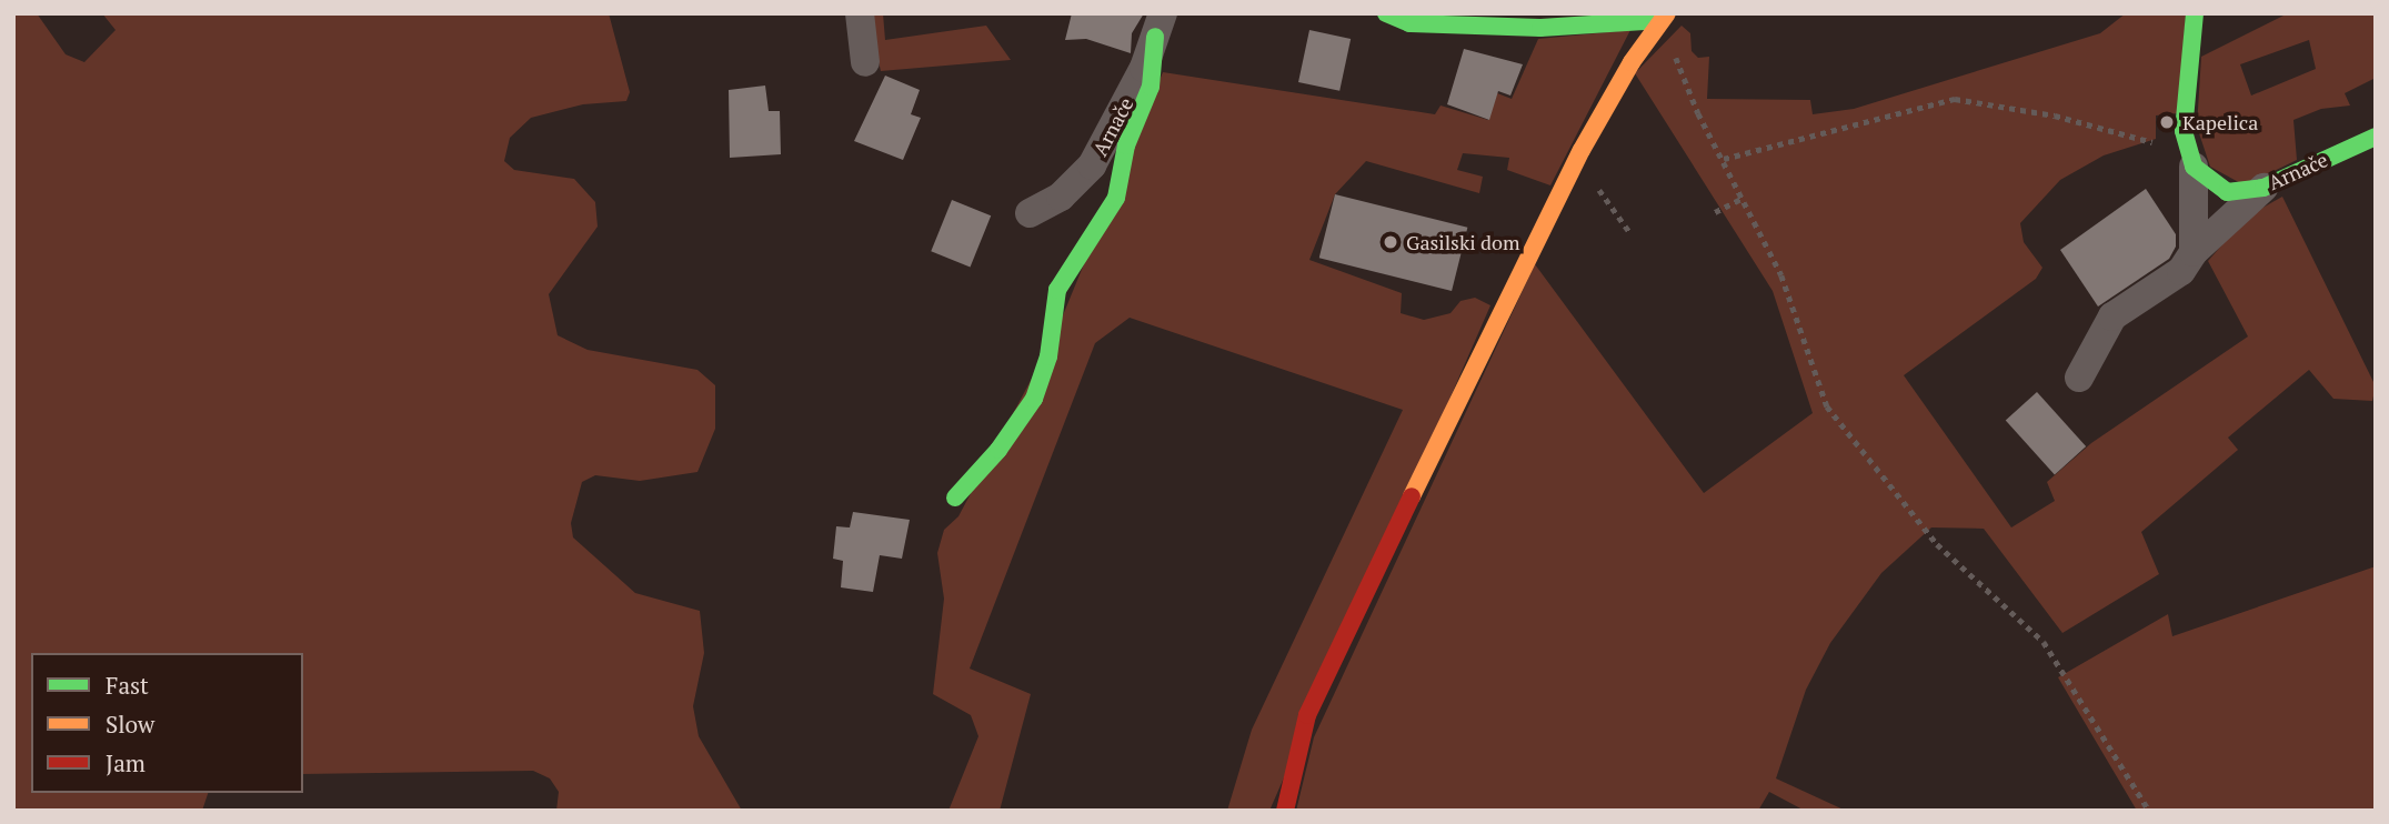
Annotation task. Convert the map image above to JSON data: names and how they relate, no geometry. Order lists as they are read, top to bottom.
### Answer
{
  "streets": {
    "street": ["Arnače"]
  },
  "places": ["Kapelica", "Gasilski dom"],
  "legend": ["Fast", "Slow", "Jam"]
}
